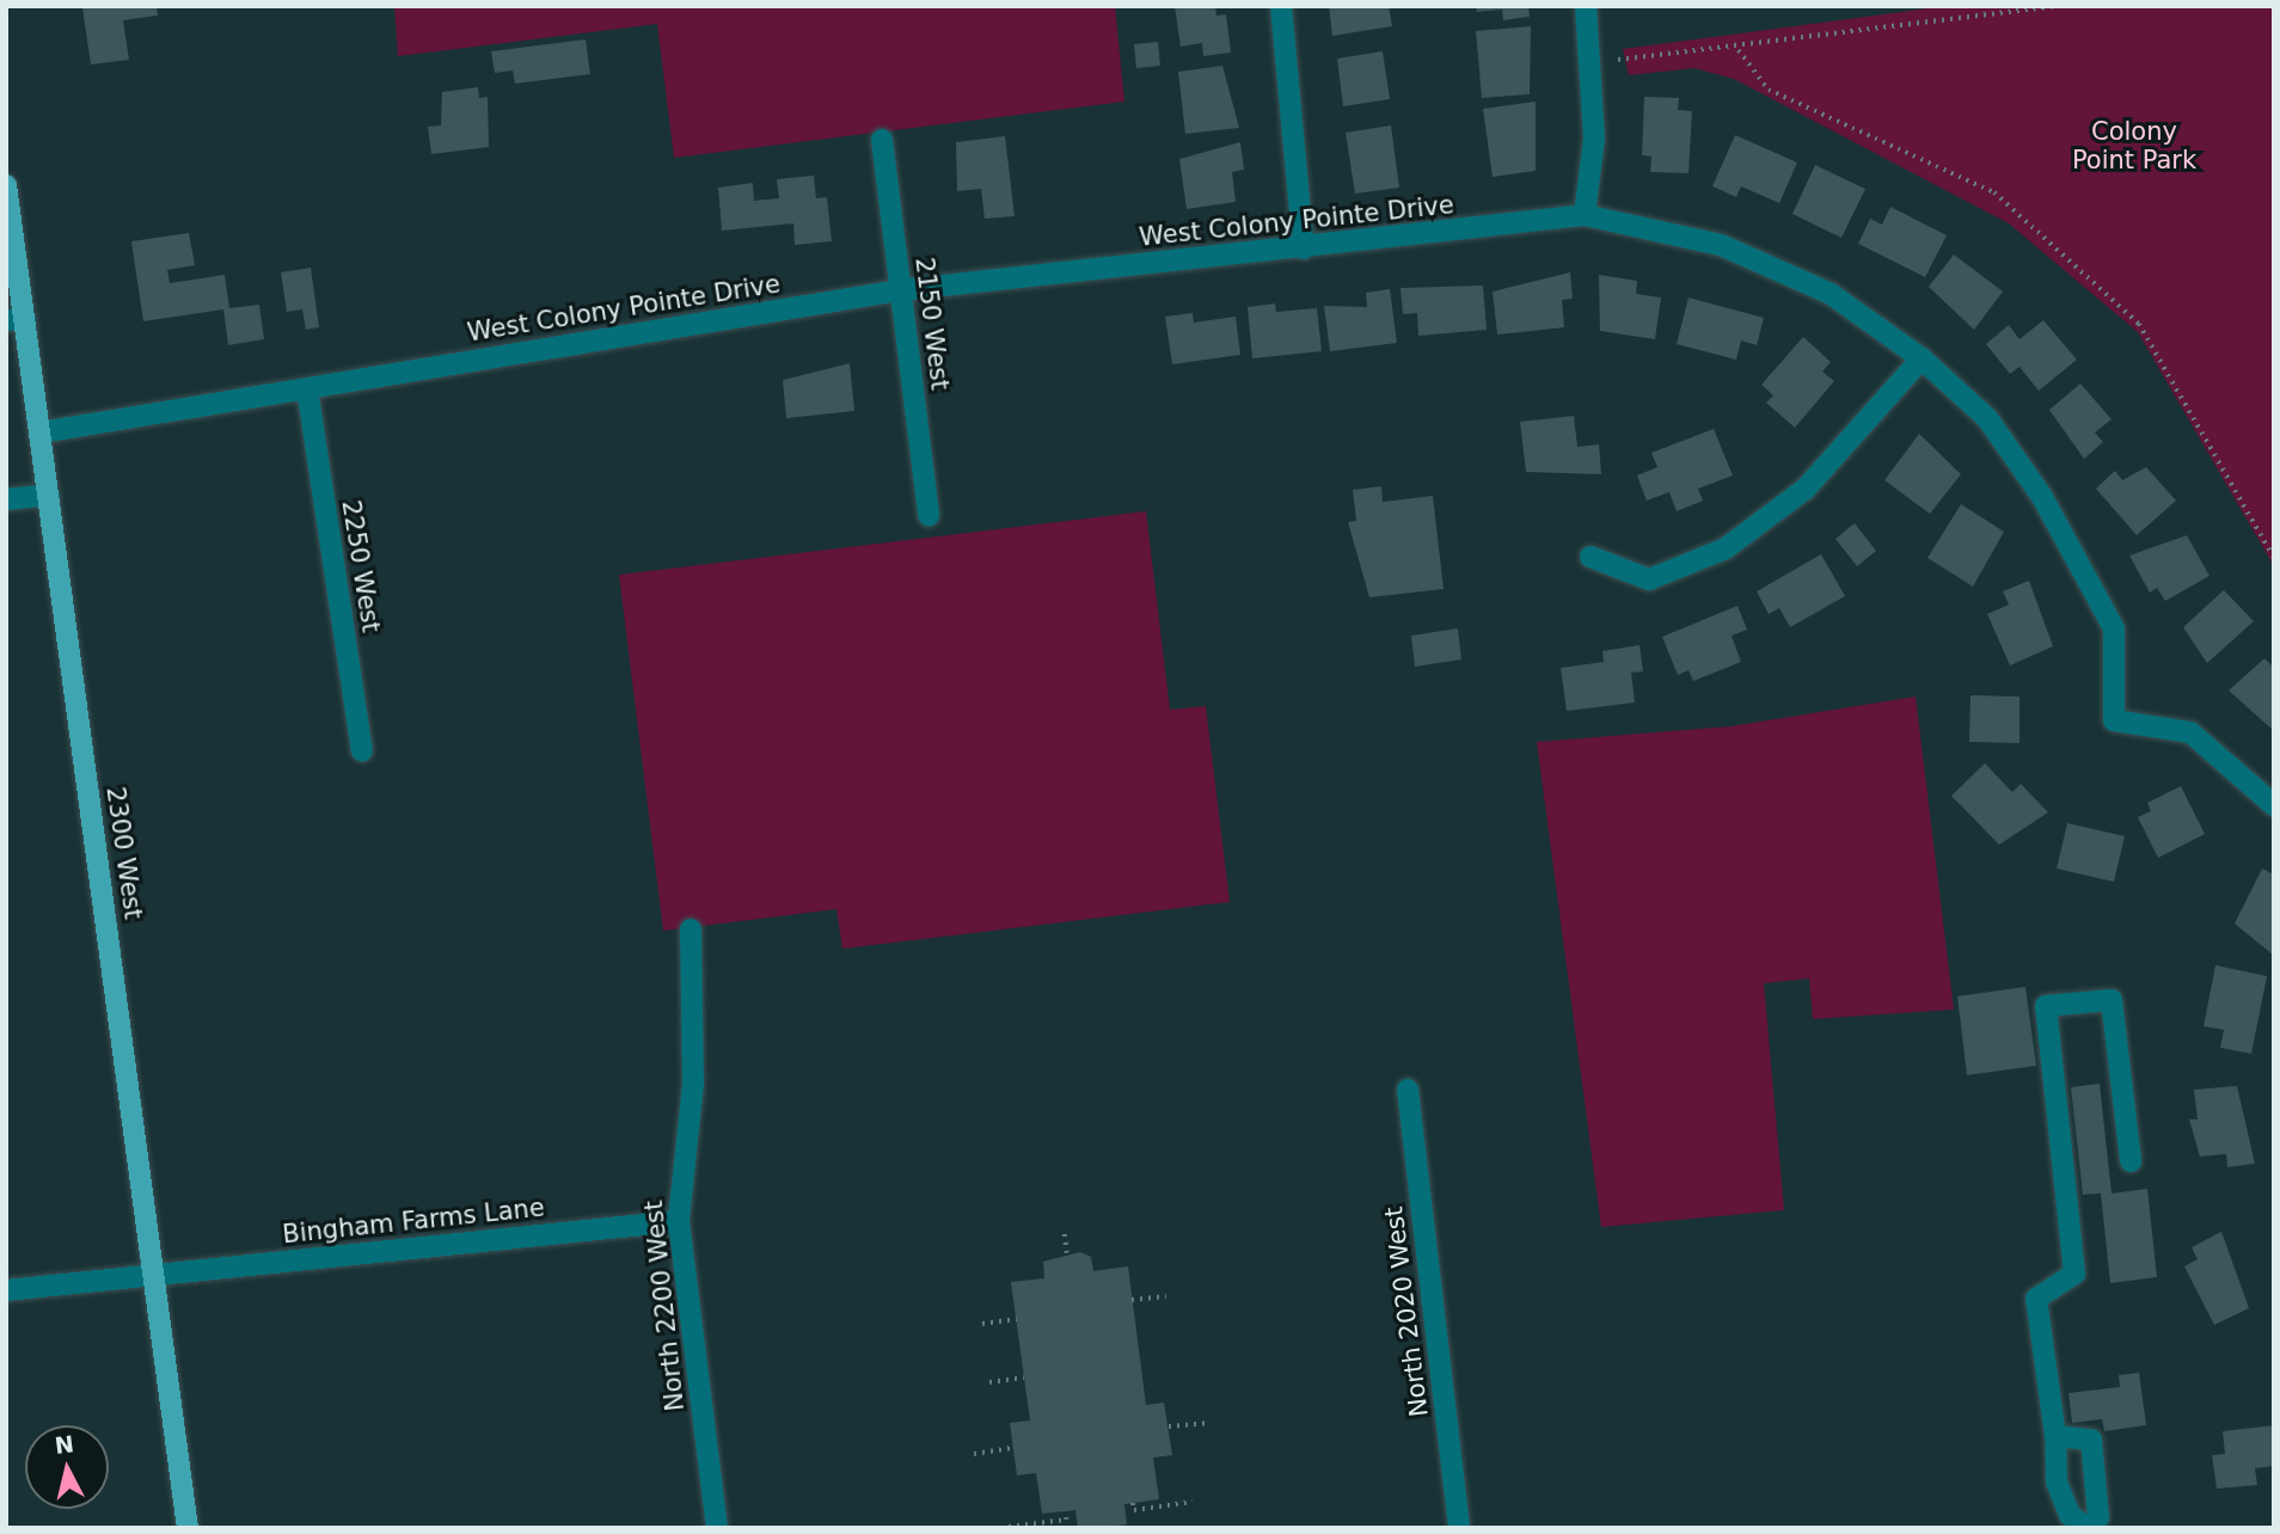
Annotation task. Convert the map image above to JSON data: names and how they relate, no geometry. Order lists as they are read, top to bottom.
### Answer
{
  "streets": {
    "main road": ["2300 West"],
    "street": [
      "West Colony Pointe Drive",
      "2150 West",
      "2250 West",
      "Bingham Farms Lane",
      "North 2200 West",
      "North 2020 West"
    ]
  },
  "crossings": [
    ["West Colony Pointe Drive", "2150 West"],
    ["West Colony Pointe Drive", "2250 West"],
    ["West Colony Pointe Drive", "2300 West"],
    ["2300 West", "Bingham Farms Lane"],
    ["Bingham Farms Lane", "North 2200 West"]
  ],
  "parks": ["Colony Point Park"],
  "north": "top"
}
